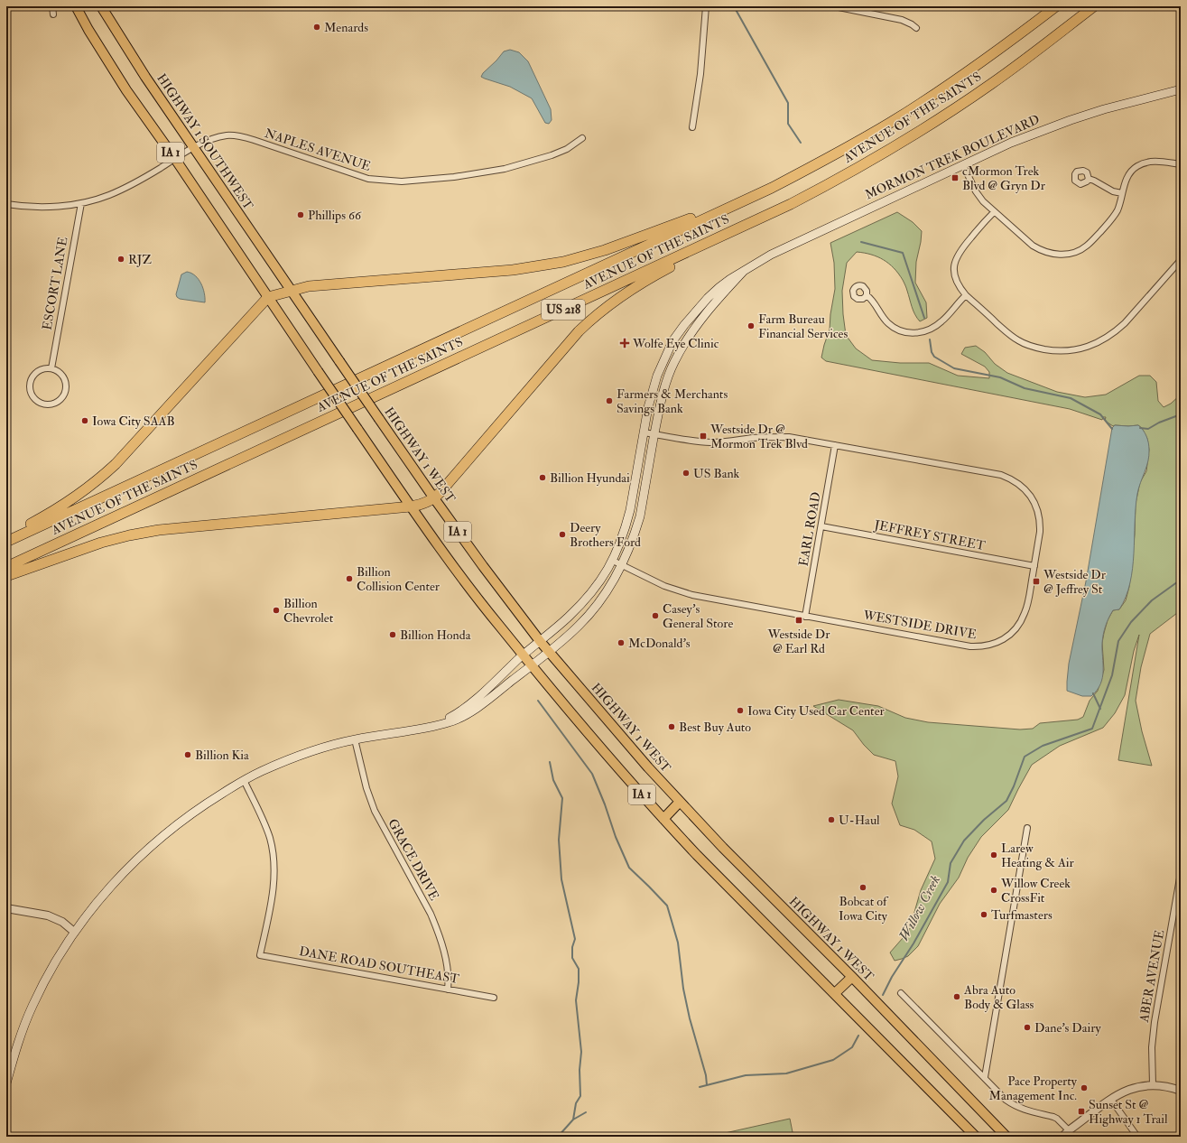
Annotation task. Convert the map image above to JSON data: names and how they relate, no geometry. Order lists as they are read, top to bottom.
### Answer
{
  "streets": {
    "highway": ["AVENUE OF THE SAINTS", "US 218"],
    "main road": [
      "HIGHWAY 1 SOUTHWEST",
      "IA 1",
      "MORMON TREK BOULEVARD",
      "HIGHWAY 1 WEST"
    ],
    "street": [
      "NAPLES AVENUE",
      "ESCORT LANE",
      "EARL ROAD",
      "JEFFREY STREET",
      "WESTSIDE DRIVE",
      "GRACE DRIVE",
      "DANE ROAD SOUTHEAST",
      "ABER AVENUE"
    ]
  },
  "crossings": [
    ["HIGHWAY 1 SOUTHWEST", "NAPLES AVENUE"],
    ["HIGHWAY 1 SOUTHWEST", "HIGHWAY 1 WEST"],
    ["NAPLES AVENUE", "IA 1"],
    ["NAPLES AVENUE", "ESCORT LANE"],
    ["IA 1", "MORMON TREK BOULEVARD"],
    ["MORMON TREK BOULEVARD", "HIGHWAY 1 WEST"],
    ["MORMON TREK BOULEVARD", "WESTSIDE DRIVE"],
    ["MORMON TREK BOULEVARD", "GRACE DRIVE"],
    ["MORMON TREK BOULEVARD", "DANE ROAD SOUTHEAST"],
    ["EARL ROAD", "JEFFREY STREET"],
    ["EARL ROAD", "WESTSIDE DRIVE"],
    ["JEFFREY STREET", "WESTSIDE DRIVE"],
    ["GRACE DRIVE", "DANE ROAD SOUTHEAST"]
  ],
  "water": ["Willow Creek"],
  "places": {
    "other": [
      "Menards",
      "Phillips 66",
      "RJZ",
      "Farm Bureau Financial Services",
      "Farmers & Merchants Savings Bank",
      "Iowa City SAAB",
      "US Bank",
      "Billion Hyundai",
      "Deery Brothers Ford",
      "Billion Collision Center",
      "Billion Chevrolet",
      "Casey's General Store",
      "Billion Honda",
      "McDonald's",
      "Iowa City Used Car Center",
      "Best Buy Auto",
      "Billion Kia",
      "U-Haul",
      "Larew Heating & Air",
      "Bobcat of Iowa City",
      "Willow Creek CrossFit",
      "Turfmasters",
      "Abra Auto Body & Glass",
      "Dane's Dairy",
      "Pace Property Management Inc."
    ],
    "transit": [
      "cMormon Trek Blvd @ Gryn Dr",
      "Westside Dr @ Mormon Trek Blvd",
      "Westside Dr @ Jeffrey St",
      "Westside Dr @ Earl Rd",
      "Sunset St @ Highway 1 Trail"
    ],
    "health": ["Wolfe Eye Clinic"]
  }
}
